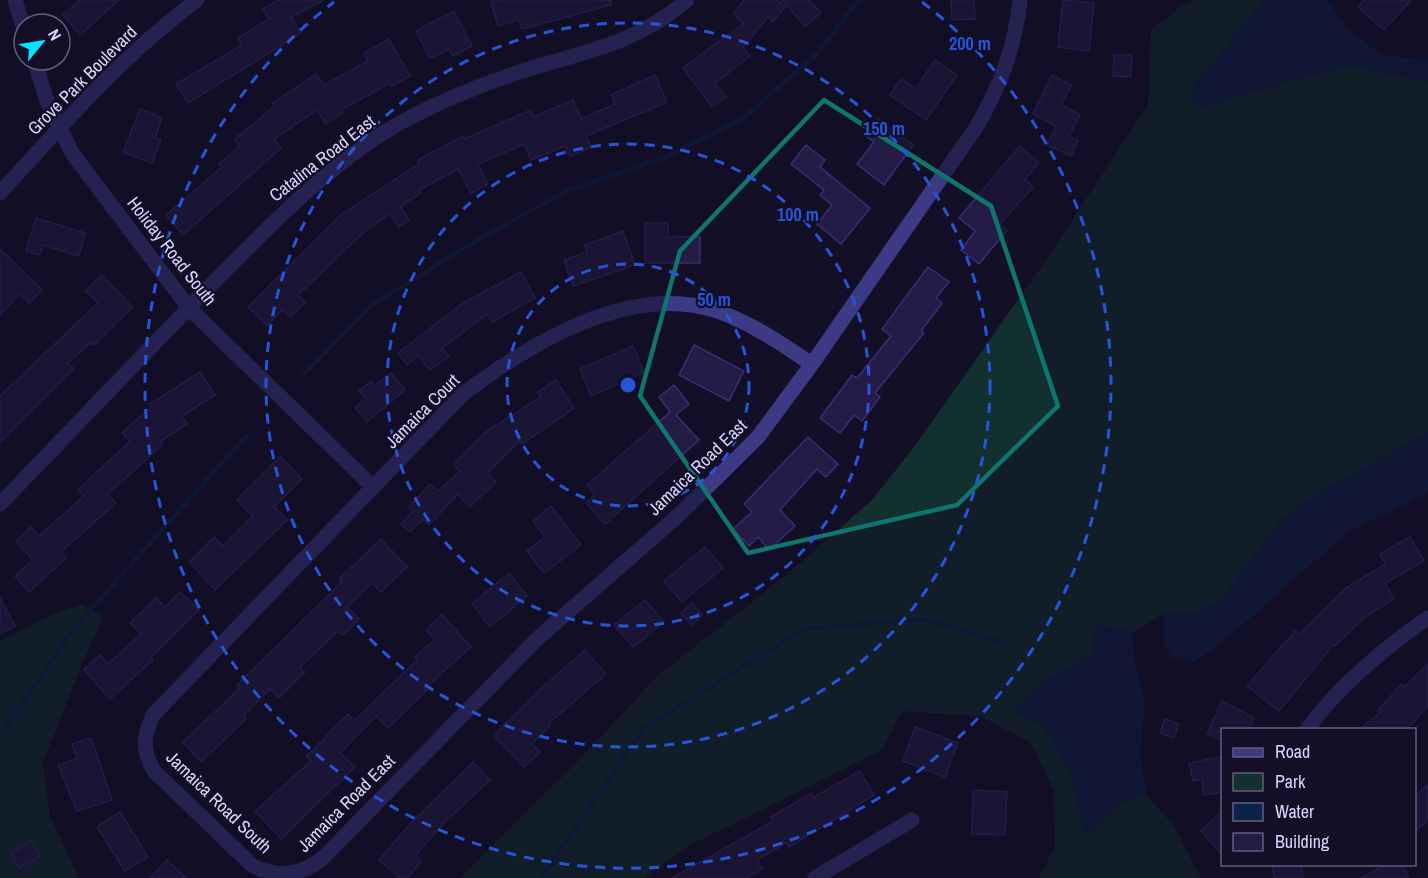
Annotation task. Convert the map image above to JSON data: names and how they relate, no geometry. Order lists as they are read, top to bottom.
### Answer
{
  "streets": {
    "street": [
      "Grove Park Boulevard",
      "Catalina Road East",
      "Holiday Road South",
      "Jamaica Court",
      "Jamaica Road East",
      "Jamaica Road South"
    ]
  },
  "crossings": [
    ["Grove Park Boulevard", "Holiday Road South"],
    ["Catalina Road East", "Holiday Road South"],
    ["Holiday Road South", "Jamaica Court"],
    ["Jamaica Court", "Jamaica Road East"],
    ["Jamaica Court", "Jamaica Road South"],
    ["Jamaica Road East", "Jamaica Road South"]
  ],
  "legend": [
    "Road",
    "Park",
    "Water",
    "Building"
  ],
  "north": "top right",
  "rings": [
    "200 m",
    "150 m",
    "100 m",
    "50 m"
  ]
}
